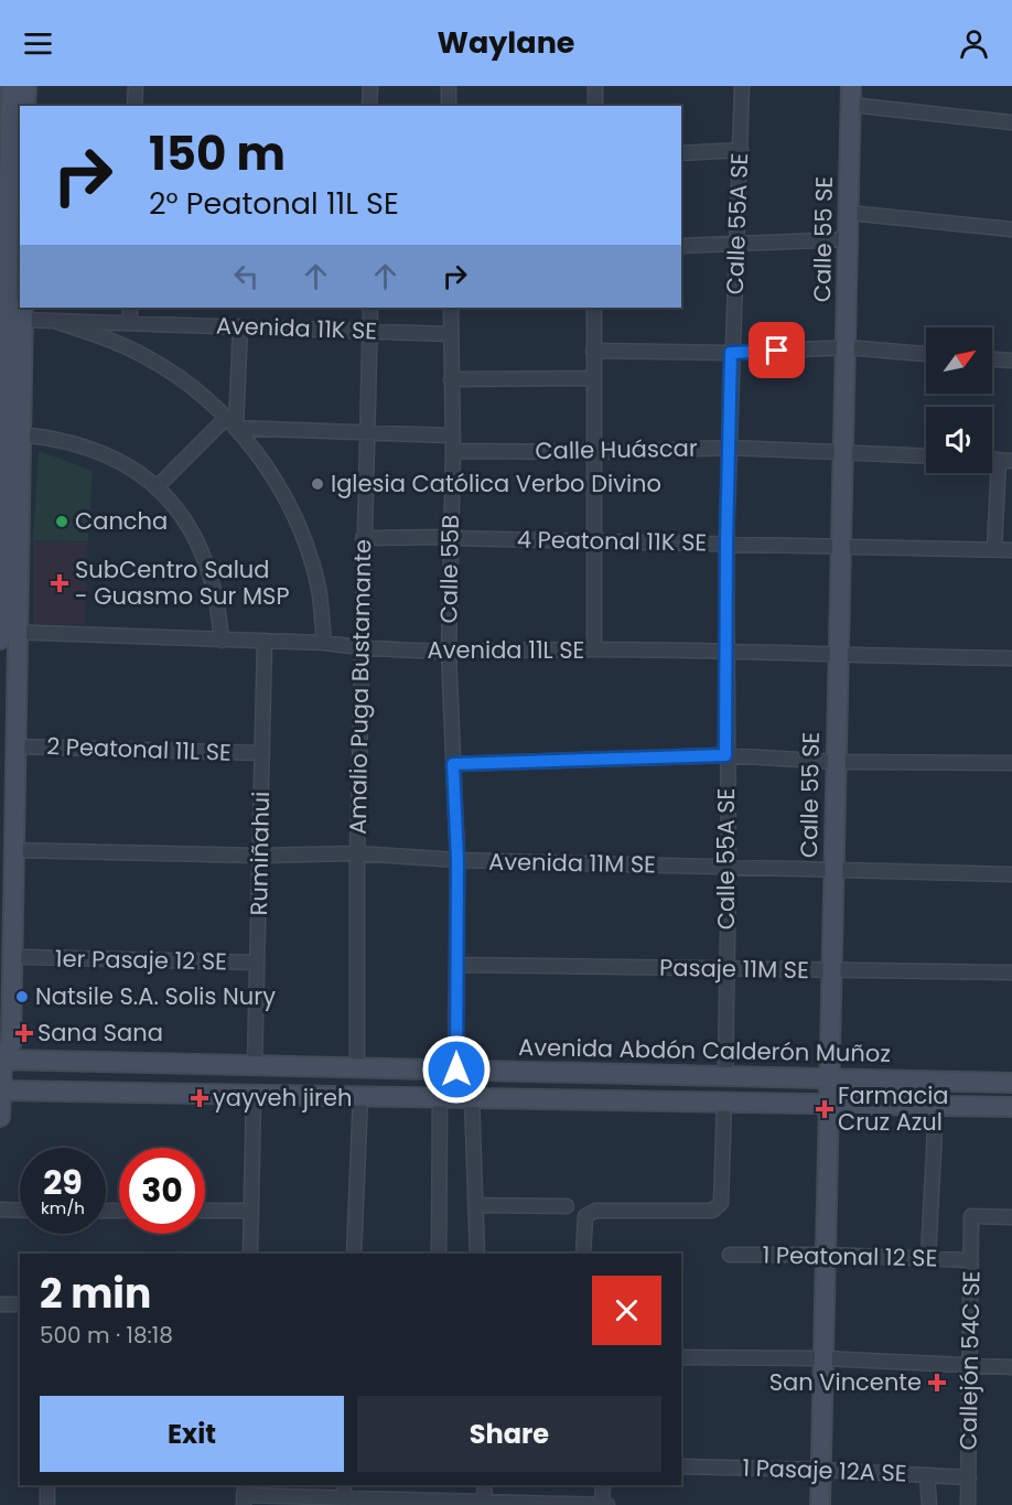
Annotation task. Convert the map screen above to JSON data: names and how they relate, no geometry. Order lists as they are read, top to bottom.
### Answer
{
  "streets": {
    "main road": ["Calle 55 SE", "Avenida Abdón Calderón Muñoz"],
    "street": [
      "Calle 55A SE",
      "Avenida 11K SE",
      "Calle Huáscar",
      "4 Peatonal 11K SE",
      "Calle 55B",
      "Avenida 11L SE",
      "Amalio Puga Bustamante",
      "2 Peatonal 11L SE",
      "Rumiñahui",
      "Avenida 11M SE",
      "1er Pasaje 12 SE",
      "Pasaje 11M SE",
      "1 Peatonal 12 SE",
      "Callejón 54C SE",
      "1 Pasaje 12A SE"
    ]
  },
  "crossings": [
    ["Calle 55A SE", "Calle Huáscar"],
    ["Calle 55A SE", "4 Peatonal 11K SE"],
    ["Calle 55A SE", "Avenida 11L SE"],
    ["Calle 55A SE", "Avenida 11M SE"],
    ["Calle 55A SE", "Pasaje 11M SE"],
    ["Calle 55A SE", "Avenida Abdón Calderón Muñoz"],
    ["Calle 55 SE", "Calle Huáscar"],
    ["Calle 55 SE", "4 Peatonal 11K SE"],
    ["Calle 55 SE", "Avenida 11L SE"],
    ["Calle 55 SE", "Avenida 11M SE"],
    ["Calle 55 SE", "Pasaje 11M SE"],
    ["Calle 55 SE", "Avenida Abdón Calderón Muñoz"],
    ["Calle 55 SE", "1 Peatonal 12 SE"],
    ["Calle 55 SE", "1 Pasaje 12A SE"],
    ["Avenida 11K SE", "Calle 55B"],
    ["Avenida 11K SE", "Amalio Puga Bustamante"],
    ["Calle Huáscar", "Calle 55B"],
    ["4 Peatonal 11K SE", "Calle 55B"],
    ["4 Peatonal 11K SE", "Amalio Puga Bustamante"],
    ["Calle 55B", "Avenida 11L SE"],
    ["Calle 55B", "Avenida 11M SE"],
    ["Calle 55B", "Pasaje 11M SE"],
    ["Calle 55B", "Avenida Abdón Calderón Muñoz"],
    ["Avenida 11L SE", "Amalio Puga Bustamante"],
    ["Avenida 11L SE", "Rumiñahui"],
    ["Amalio Puga Bustamante", "Avenida 11M SE"],
    ["Amalio Puga Bustamante", "Avenida Abdón Calderón Muñoz"],
    ["2 Peatonal 11L SE", "Rumiñahui"],
    ["Rumiñahui", "Avenida 11M SE"],
    ["Rumiñahui", "1er Pasaje 12 SE"],
    ["Rumiñahui", "Avenida Abdón Calderón Muñoz"],
    ["1 Peatonal 12 SE", "Callejón 54C SE"],
    ["Callejón 54C SE", "1 Pasaje 12A SE"]
  ],
  "places": {
    "other": ["Iglesia Católica Verbo Divino", "Cancha", "Natsile S.A. Solis Nury"],
    "health": [
      "SubCentro Salud - Guasmo Sur MSP",
      "Sana Sana",
      "yayveh jireh",
      "Farmacia Cruz Azul",
      "San Vincente"
    ]
  },
  "north": "top right",
  "page": {
    "header": "Waylane",
    "turn": ["150 m", "2° Peatonal 11L SE"],
    "speed": "29 km/h",
    "limit": "30",
    "heading": ["2 min", "500 m · 18:18"],
    "buttons": ["Exit", "Share"]
  }
}
